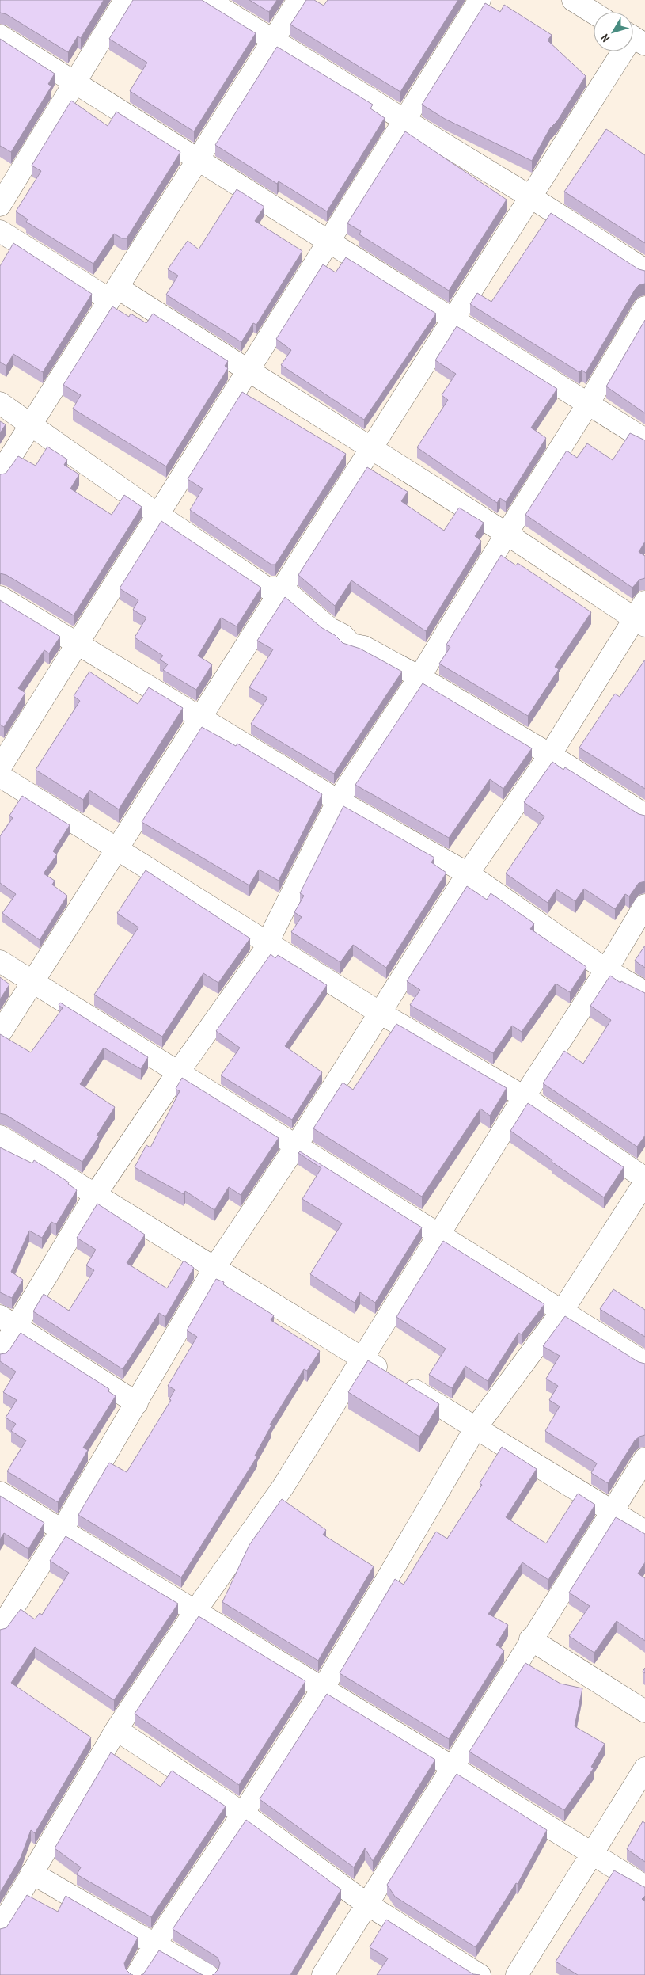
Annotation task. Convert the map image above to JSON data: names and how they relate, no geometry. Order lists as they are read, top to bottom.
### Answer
{
  "north": "bottom left"
}
